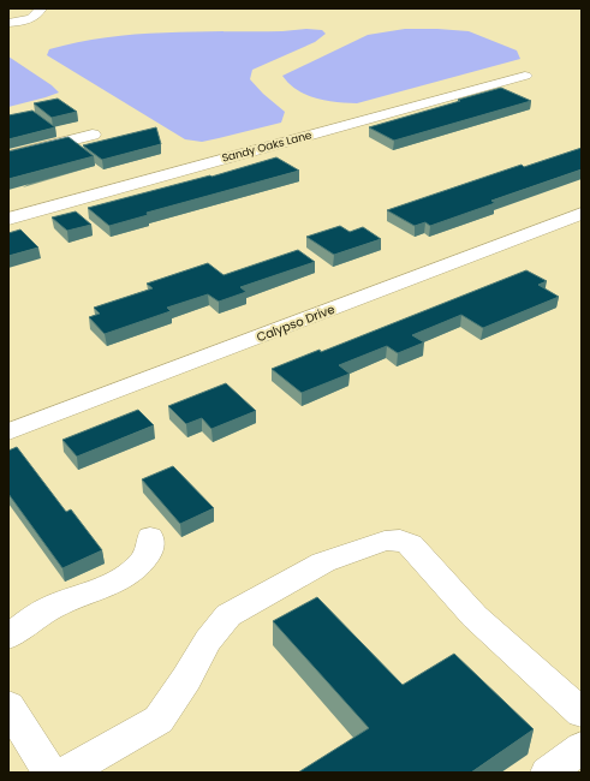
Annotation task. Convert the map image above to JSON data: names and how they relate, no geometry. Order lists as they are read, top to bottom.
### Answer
{
  "streets": {
    "street": ["Sandy Oaks Lane", "Calypso Drive"]
  }
}
